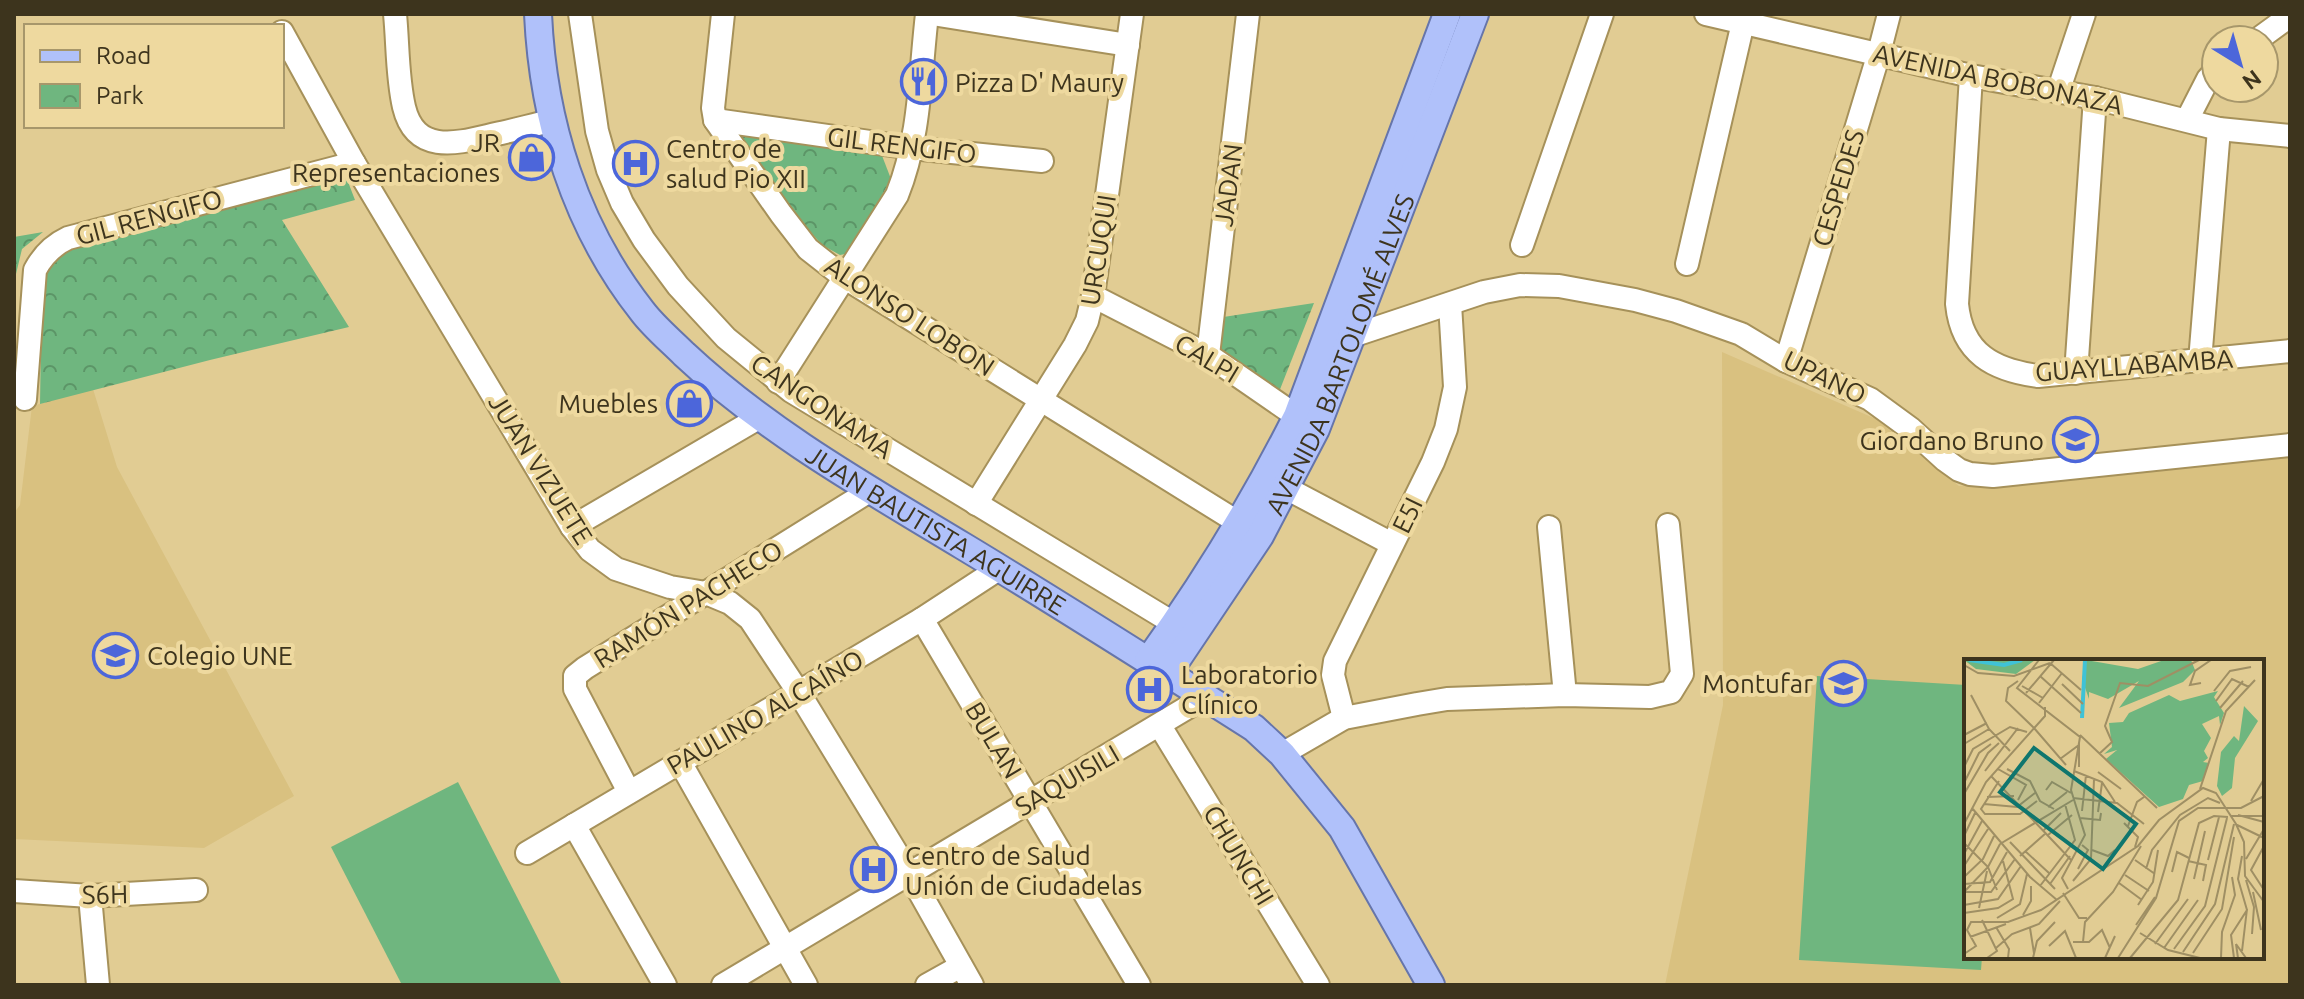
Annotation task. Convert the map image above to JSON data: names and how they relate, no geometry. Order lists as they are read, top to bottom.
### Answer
{
  "streets": {
    "main road": ["AVENIDA BARTOLOMÉ ALVES", "JUAN BAUTISTA AGUIRRE"],
    "street": [
      "AVENIDA BOBONAZA",
      "GIL RENGIFO",
      "JADAN",
      "CESPEDES",
      "URCUQUI",
      "ALONSO LOBON",
      "CALPI",
      "GUAYLLABAMBA",
      "UPANO",
      "CANGONAMA",
      "JUAN VIZUETE",
      "E5I",
      "RAMÓN PACHECO",
      "PAULINO ALCAÍNO",
      "BULAN",
      "SAQUISILI",
      "CHUNCHI",
      "S6H"
    ]
  },
  "crossings": [
    ["AVENIDA BOBONAZA", "CESPEDES"],
    ["AVENIDA BOBONAZA", "GUAYLLABAMBA"],
    ["GIL RENGIFO", "ALONSO LOBON"],
    ["GIL RENGIFO", "JUAN VIZUETE"],
    ["JADAN", "CALPI"],
    ["CESPEDES", "UPANO"],
    ["URCUQUI", "ALONSO LOBON"],
    ["URCUQUI", "CALPI"],
    ["URCUQUI", "CANGONAMA"],
    ["ALONSO LOBON", "AVENIDA BARTOLOMÉ ALVES"],
    ["AVENIDA BARTOLOMÉ ALVES", "CALPI"],
    ["AVENIDA BARTOLOMÉ ALVES", "UPANO"],
    ["AVENIDA BARTOLOMÉ ALVES", "CANGONAMA"],
    ["AVENIDA BARTOLOMÉ ALVES", "JUAN BAUTISTA AGUIRRE"],
    ["UPANO", "E5I"],
    ["JUAN VIZUETE", "RAMÓN PACHECO"],
    ["JUAN VIZUETE", "PAULINO ALCAÍNO"],
    ["JUAN VIZUETE", "SAQUISILI"],
    ["JUAN BAUTISTA AGUIRRE", "RAMÓN PACHECO"],
    ["JUAN BAUTISTA AGUIRRE", "PAULINO ALCAÍNO"],
    ["JUAN BAUTISTA AGUIRRE", "SAQUISILI"],
    ["RAMÓN PACHECO", "PAULINO ALCAÍNO"],
    ["PAULINO ALCAÍNO", "BULAN"],
    ["BULAN", "SAQUISILI"],
    ["SAQUISILI", "CHUNCHI"]
  ],
  "places": {
    "restaurant": ["Pizza D' Maury"],
    "shop": ["JR Representaciones", "Muebles"],
    "hospital": ["Centro de salud Pio XII", "Laboratorio Clínico", "Centro de Salud Unión de Ciudadelas"],
    "school or university": ["Giordano Bruno", "Colegio UNE", "Montufar"]
  },
  "legend": ["Road", "Park"],
  "north": "bottom right"
}
